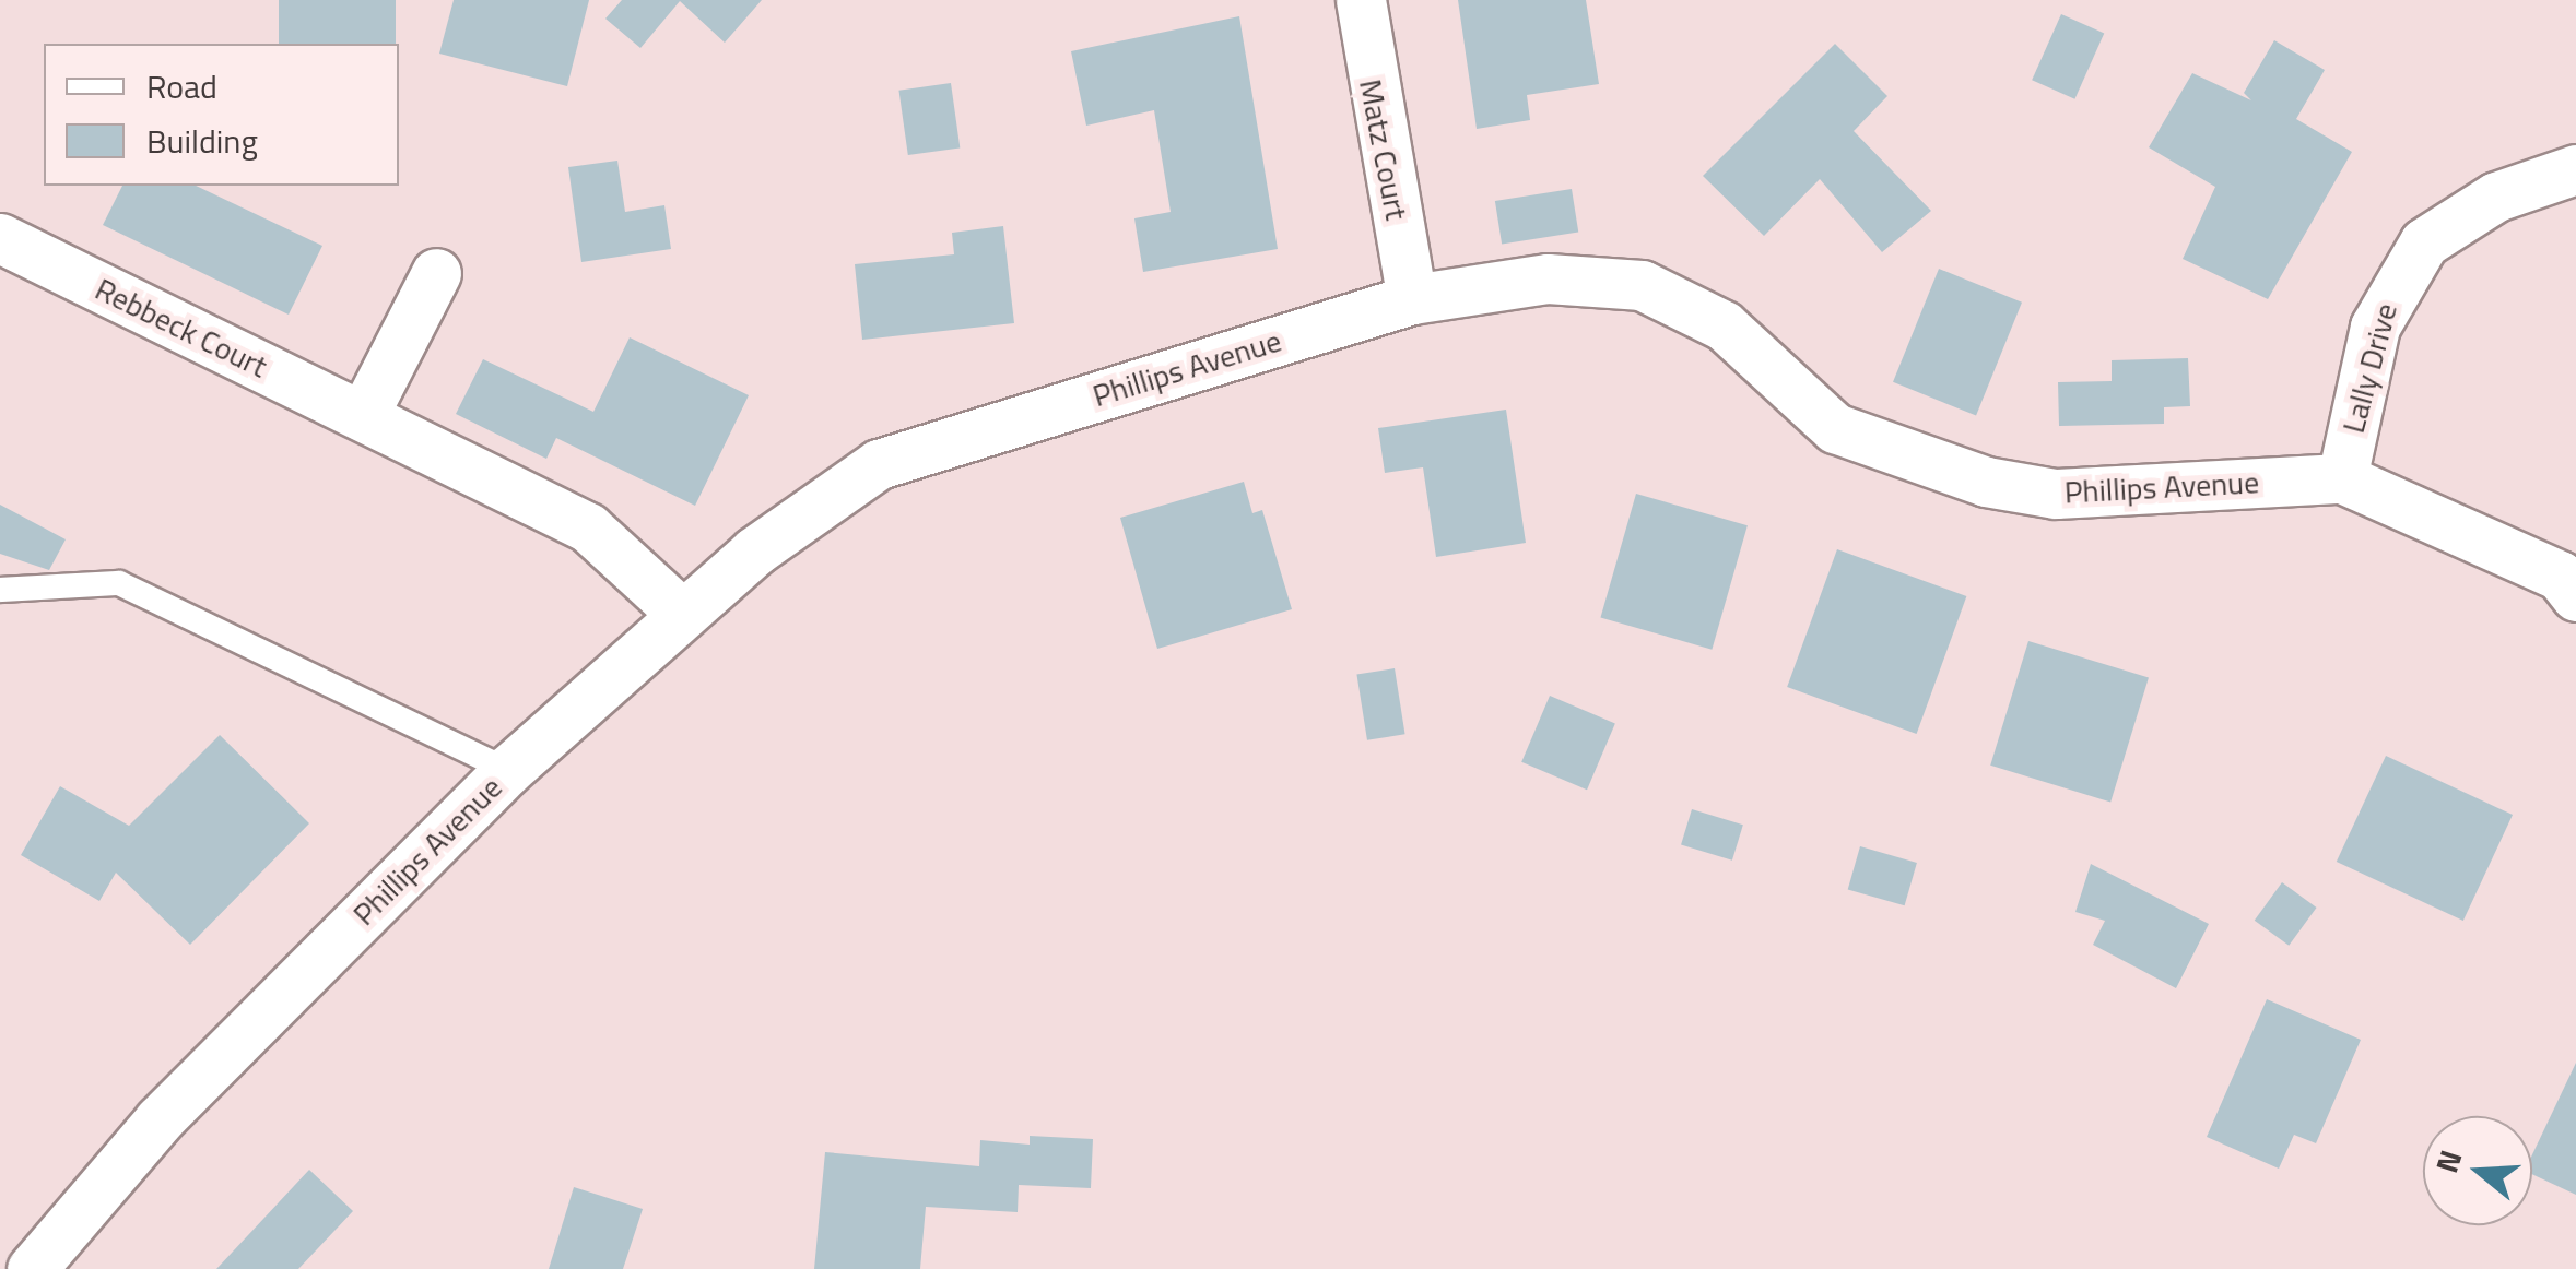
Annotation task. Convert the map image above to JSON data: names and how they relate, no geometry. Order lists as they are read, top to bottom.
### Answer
{
  "streets": {
    "street": [
      "Matz Court",
      "Rebbeck Court",
      "Phillips Avenue",
      "Lally Drive"
    ]
  },
  "crossings": [
    ["Matz Court", "Phillips Avenue"],
    ["Rebbeck Court", "Phillips Avenue"],
    ["Phillips Avenue", "Lally Drive"]
  ],
  "legend": ["Road", "Building"],
  "north": "left"
}
